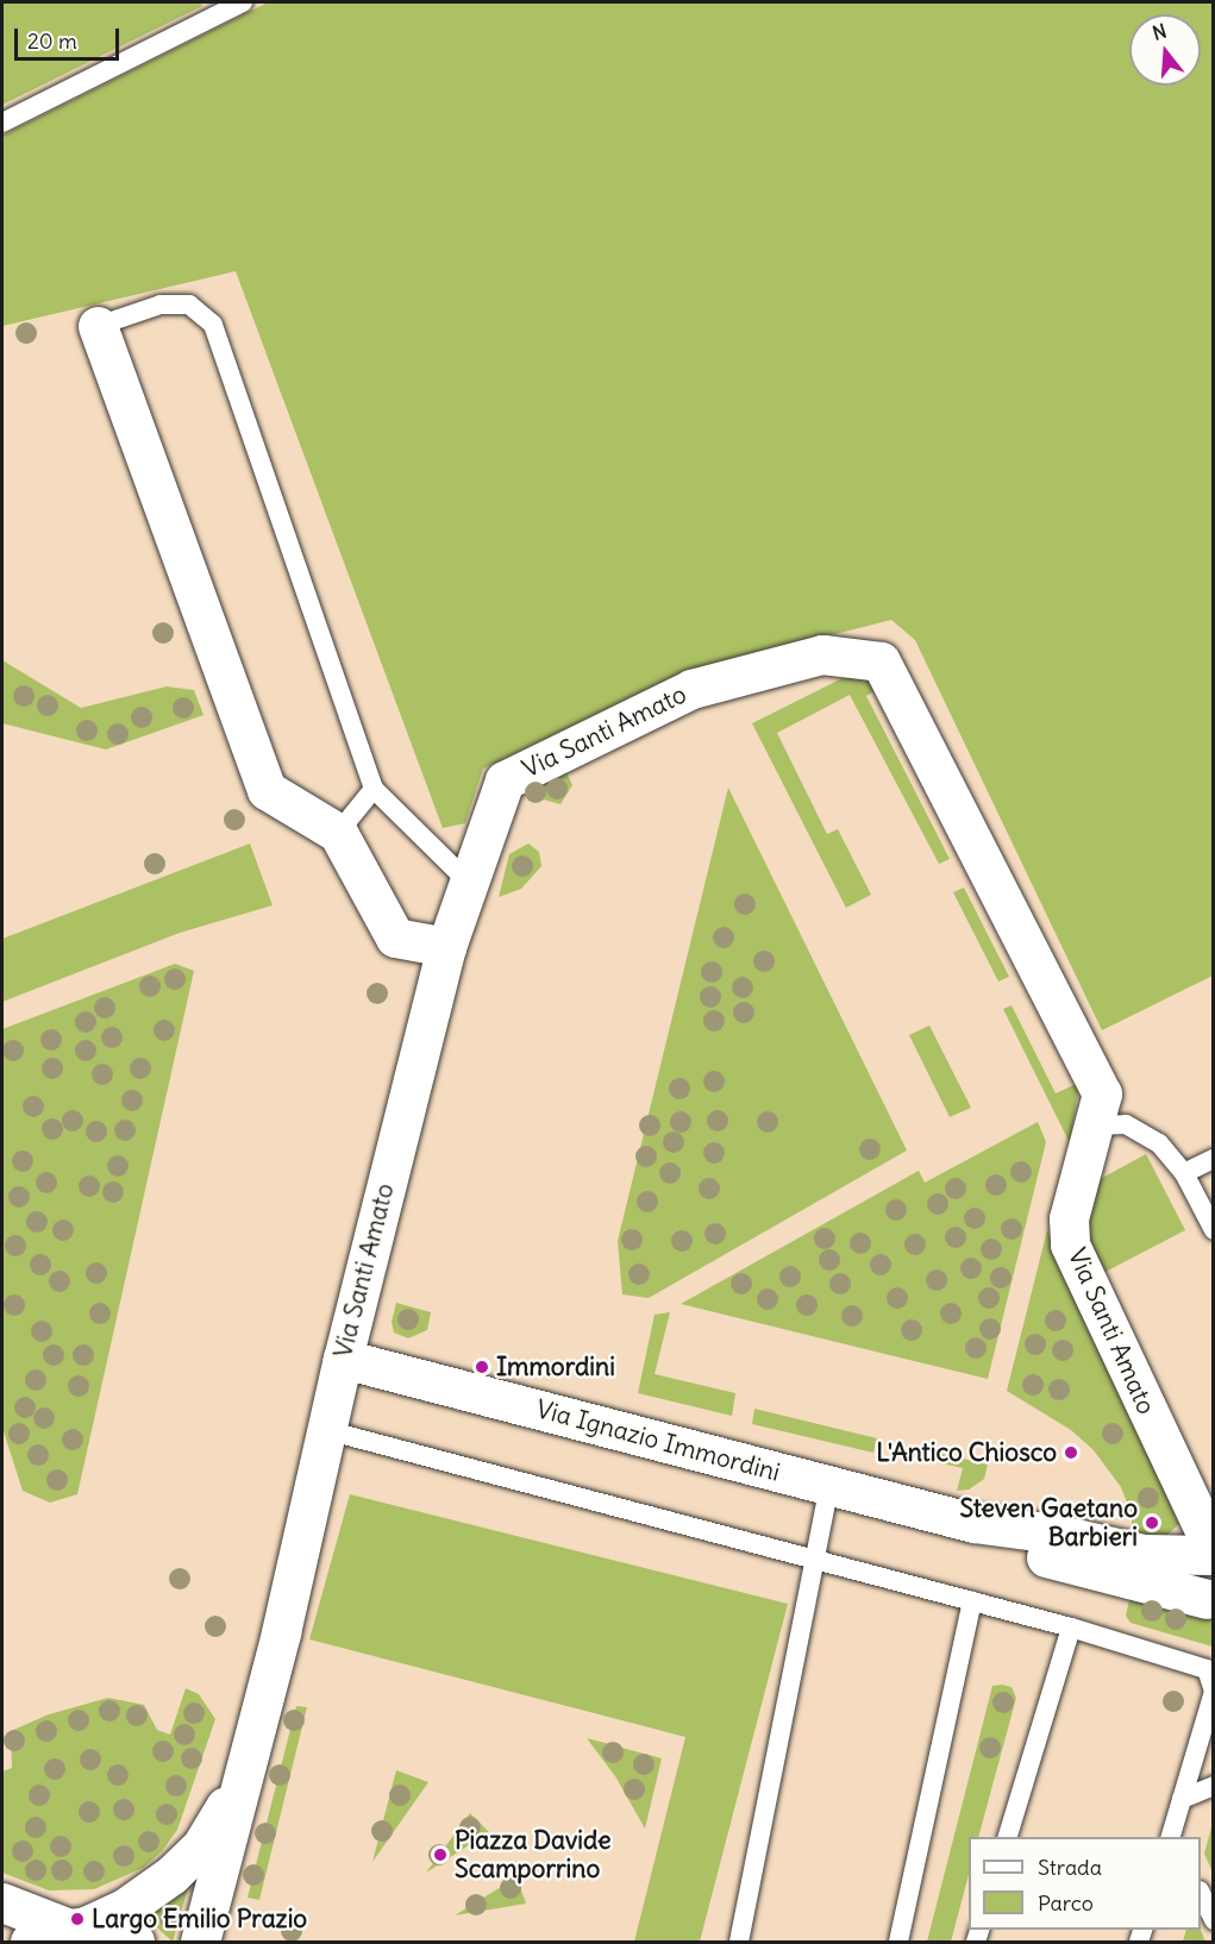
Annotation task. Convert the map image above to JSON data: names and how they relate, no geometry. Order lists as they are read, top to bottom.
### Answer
{
  "streets": {
    "street": ["Via Santi Amato", "Via Ignazio Immordini"]
  },
  "crossings": [
    ["Via Santi Amato", "Via Ignazio Immordini"]
  ],
  "places": [
    "Immordini",
    "L'Antico Chiosco",
    "Steven Gaetano Barbieri",
    "Piazza Davide Scamporrino",
    "Largo Emilio Prazio"
  ],
  "legend": ["Strada", "Parco"],
  "scale_bar": "20 m",
  "north": "top"
}
